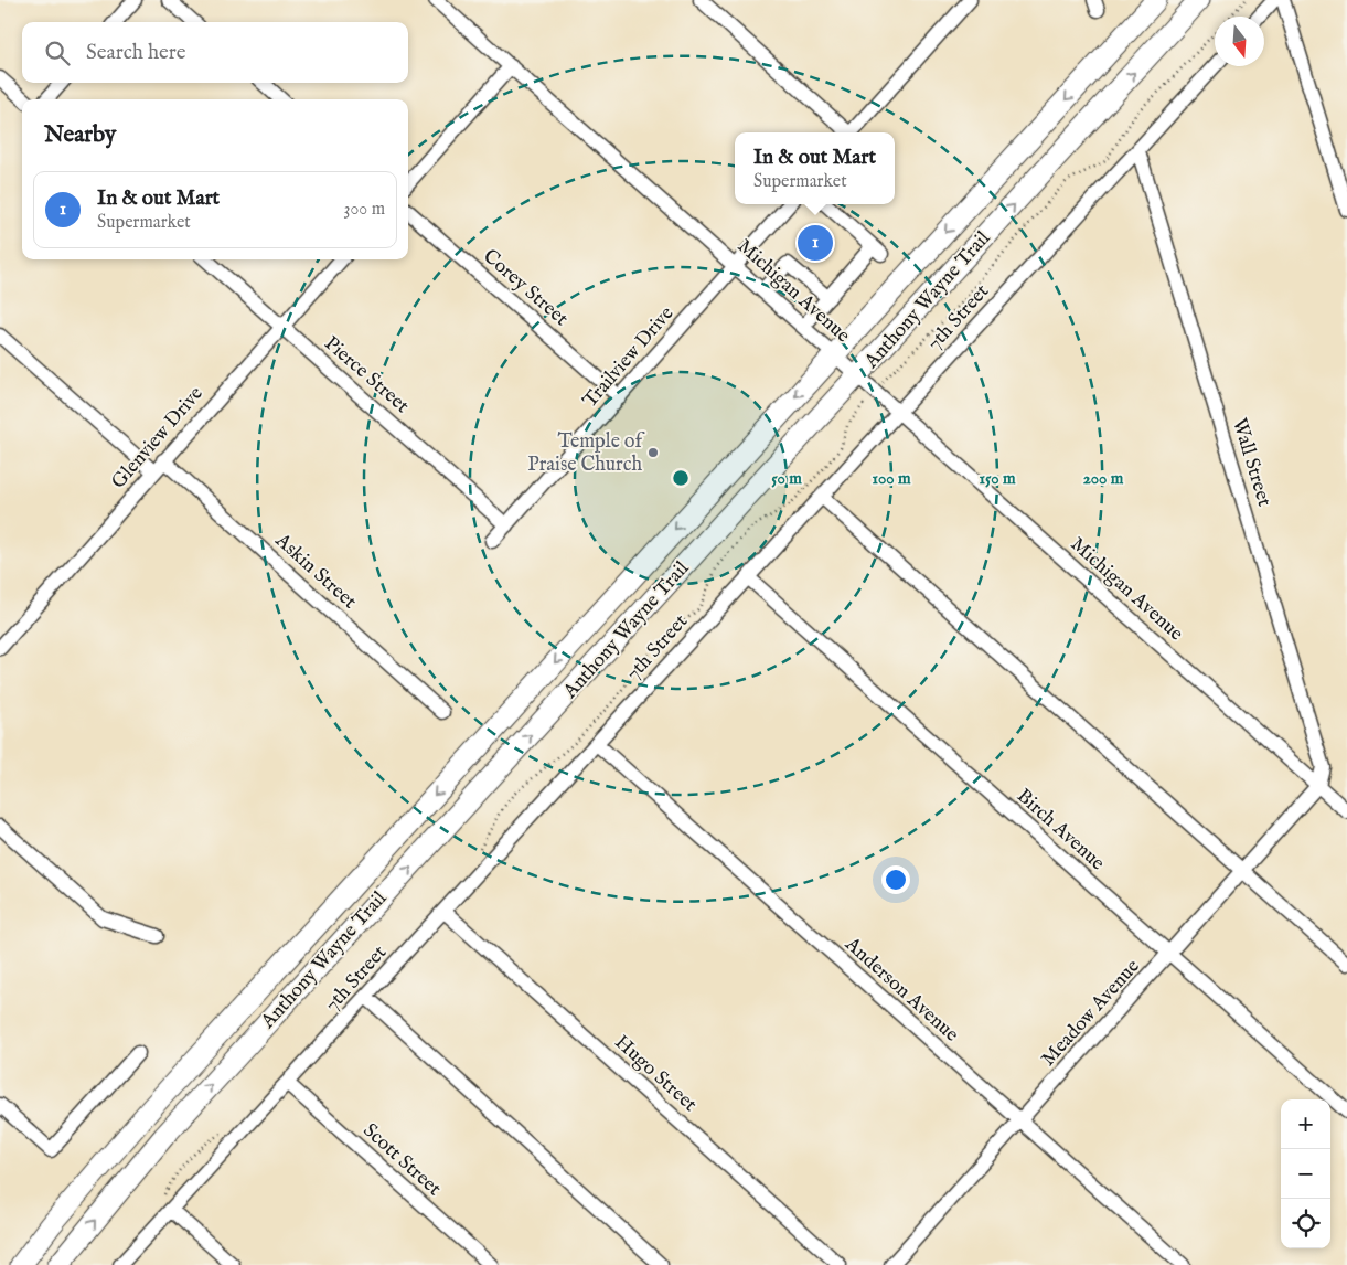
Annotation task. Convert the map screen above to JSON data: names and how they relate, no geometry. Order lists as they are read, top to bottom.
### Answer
{
  "streets": {
    "highway": ["Anthony Wayne Trail"],
    "street": [
      "Corey Street",
      "Michigan Avenue",
      "7th Street",
      "Trailview Drive",
      "Pierce Street",
      "Glenview Drive",
      "Wall Street",
      "Askin Street",
      "Birch Avenue",
      "Anderson Avenue",
      "Meadow Avenue",
      "Hugo Street",
      "Scott Street"
    ]
  },
  "crossings": [
    ["Corey Street", "Trailview Drive"],
    ["Michigan Avenue", "Anthony Wayne Trail"],
    ["Michigan Avenue", "7th Street"],
    ["Michigan Avenue", "Trailview Drive"],
    ["Michigan Avenue", "Wall Street"],
    ["Michigan Avenue", "Meadow Avenue"],
    ["7th Street", "Wall Street"],
    ["7th Street", "Birch Avenue"],
    ["7th Street", "Anderson Avenue"],
    ["7th Street", "Hugo Street"],
    ["7th Street", "Scott Street"],
    ["Trailview Drive", "Pierce Street"],
    ["Pierce Street", "Glenview Drive"],
    ["Glenview Drive", "Askin Street"],
    ["Wall Street", "Meadow Avenue"],
    ["Birch Avenue", "Meadow Avenue"],
    ["Anderson Avenue", "Meadow Avenue"]
  ],
  "places": ["Temple of Praise Church"],
  "north": "bottom",
  "page": {
    "search": "Search here",
    "heading": "Nearby",
    "popup": ["In & out Mart", "Supermarket"],
    "list": [
      {
        "mark": "1",
        "name": "In & out Mart",
        "note": "Supermarket",
        "value": "300 m"
      }
    ],
    "pins": "1",
    "map_buttons": ["+", "−"]
  },
  "rings": [
    "50 m",
    "100 m",
    "150 m",
    "200 m"
  ]
}
